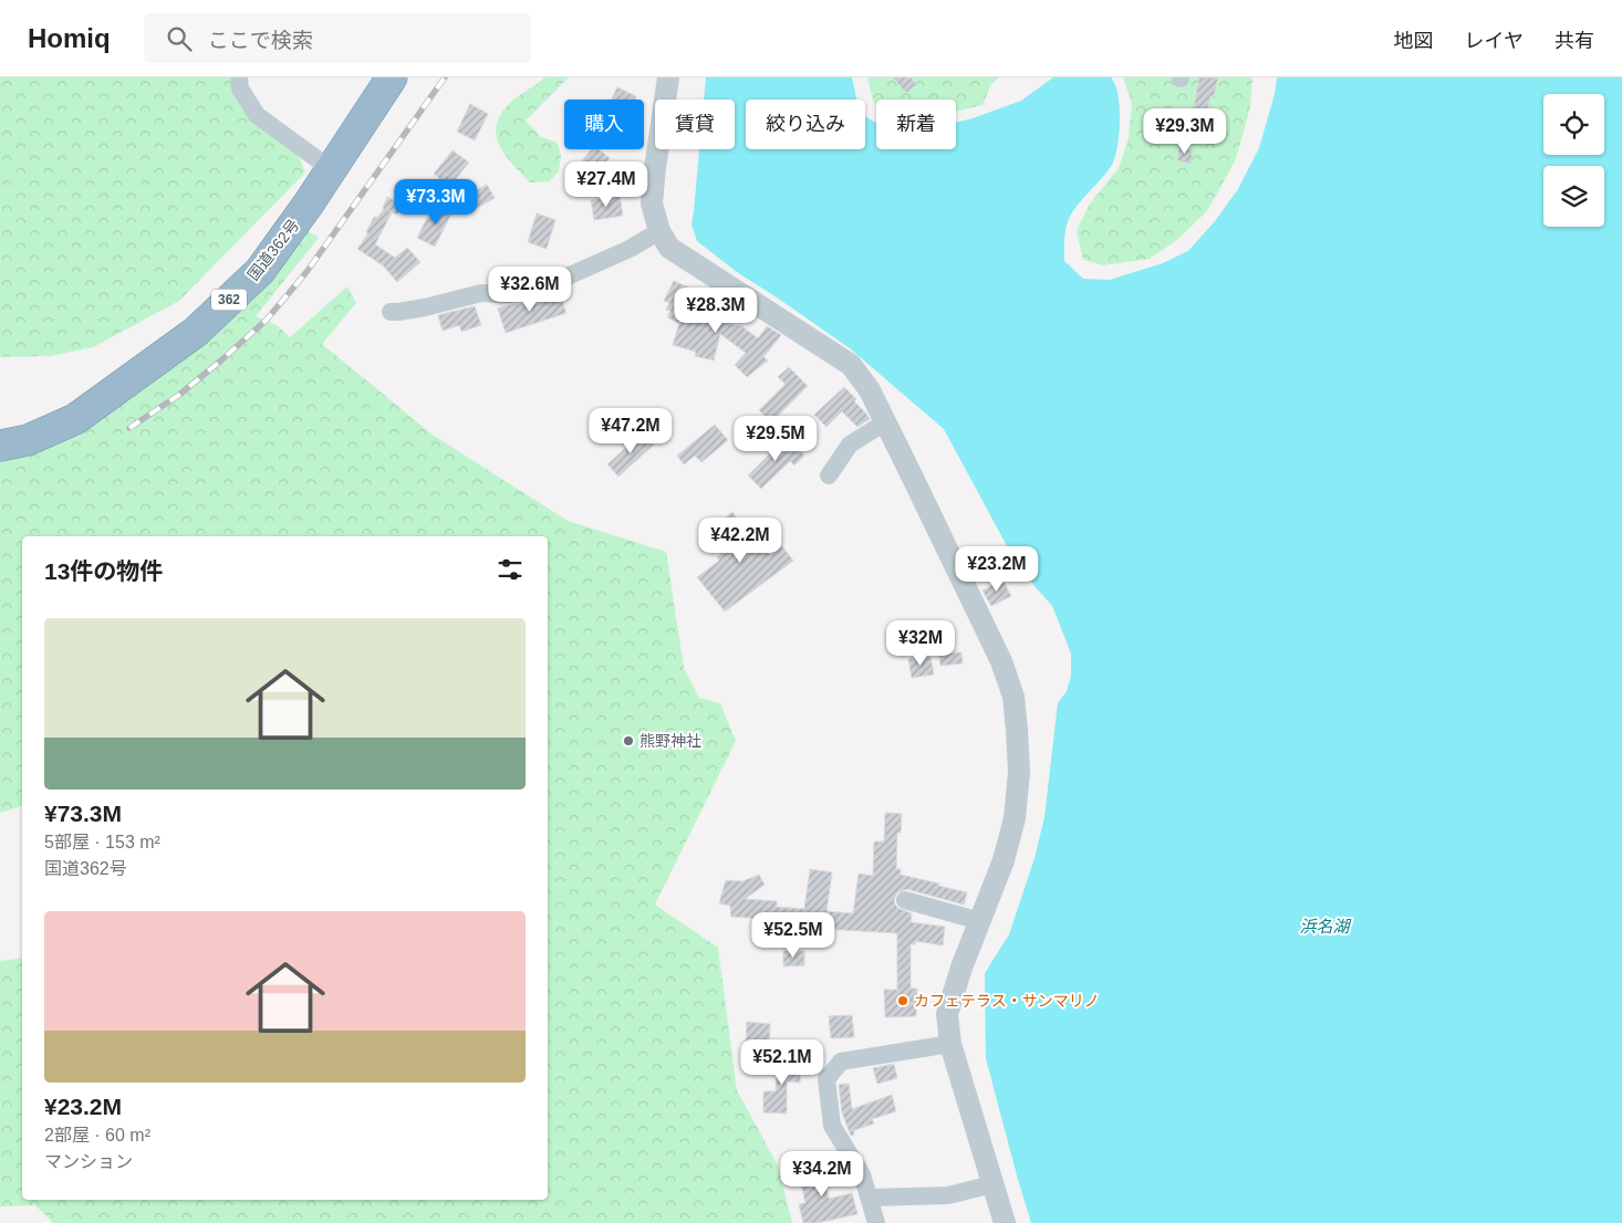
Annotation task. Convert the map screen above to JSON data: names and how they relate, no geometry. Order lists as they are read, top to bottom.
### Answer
{
  "streets": {
    "highway": ["国道362号", "362"]
  },
  "water": ["浜名湖"],
  "places": ["熊野神社", "カフェテラス・サンマリノ"],
  "page": {
    "header": "Homiq",
    "search": "ここで検索",
    "nav": ["地図", "レイヤ", "共有"],
    "chip": [
      "購入",
      "賃貸",
      "絞り込み",
      "新着"
    ],
    "price": [
      "¥29.3M",
      "¥27.4M",
      "¥73.3M",
      "¥32.6M",
      "¥28.3M",
      "¥47.2M",
      "¥29.5M",
      "¥42.2M",
      "¥23.2M",
      "¥32M",
      "¥52.5M",
      "¥52.1M",
      "¥34.2M"
    ],
    "heading": "13件の物件",
    "list": [
      {
        "name": "¥73.3M",
        "note": "5部屋 · 153 m² · 国道362号"
      },
      {
        "name": "¥23.2M",
        "note": "2部屋 · 60 m² · マンション"
      }
    ]
  }
}
